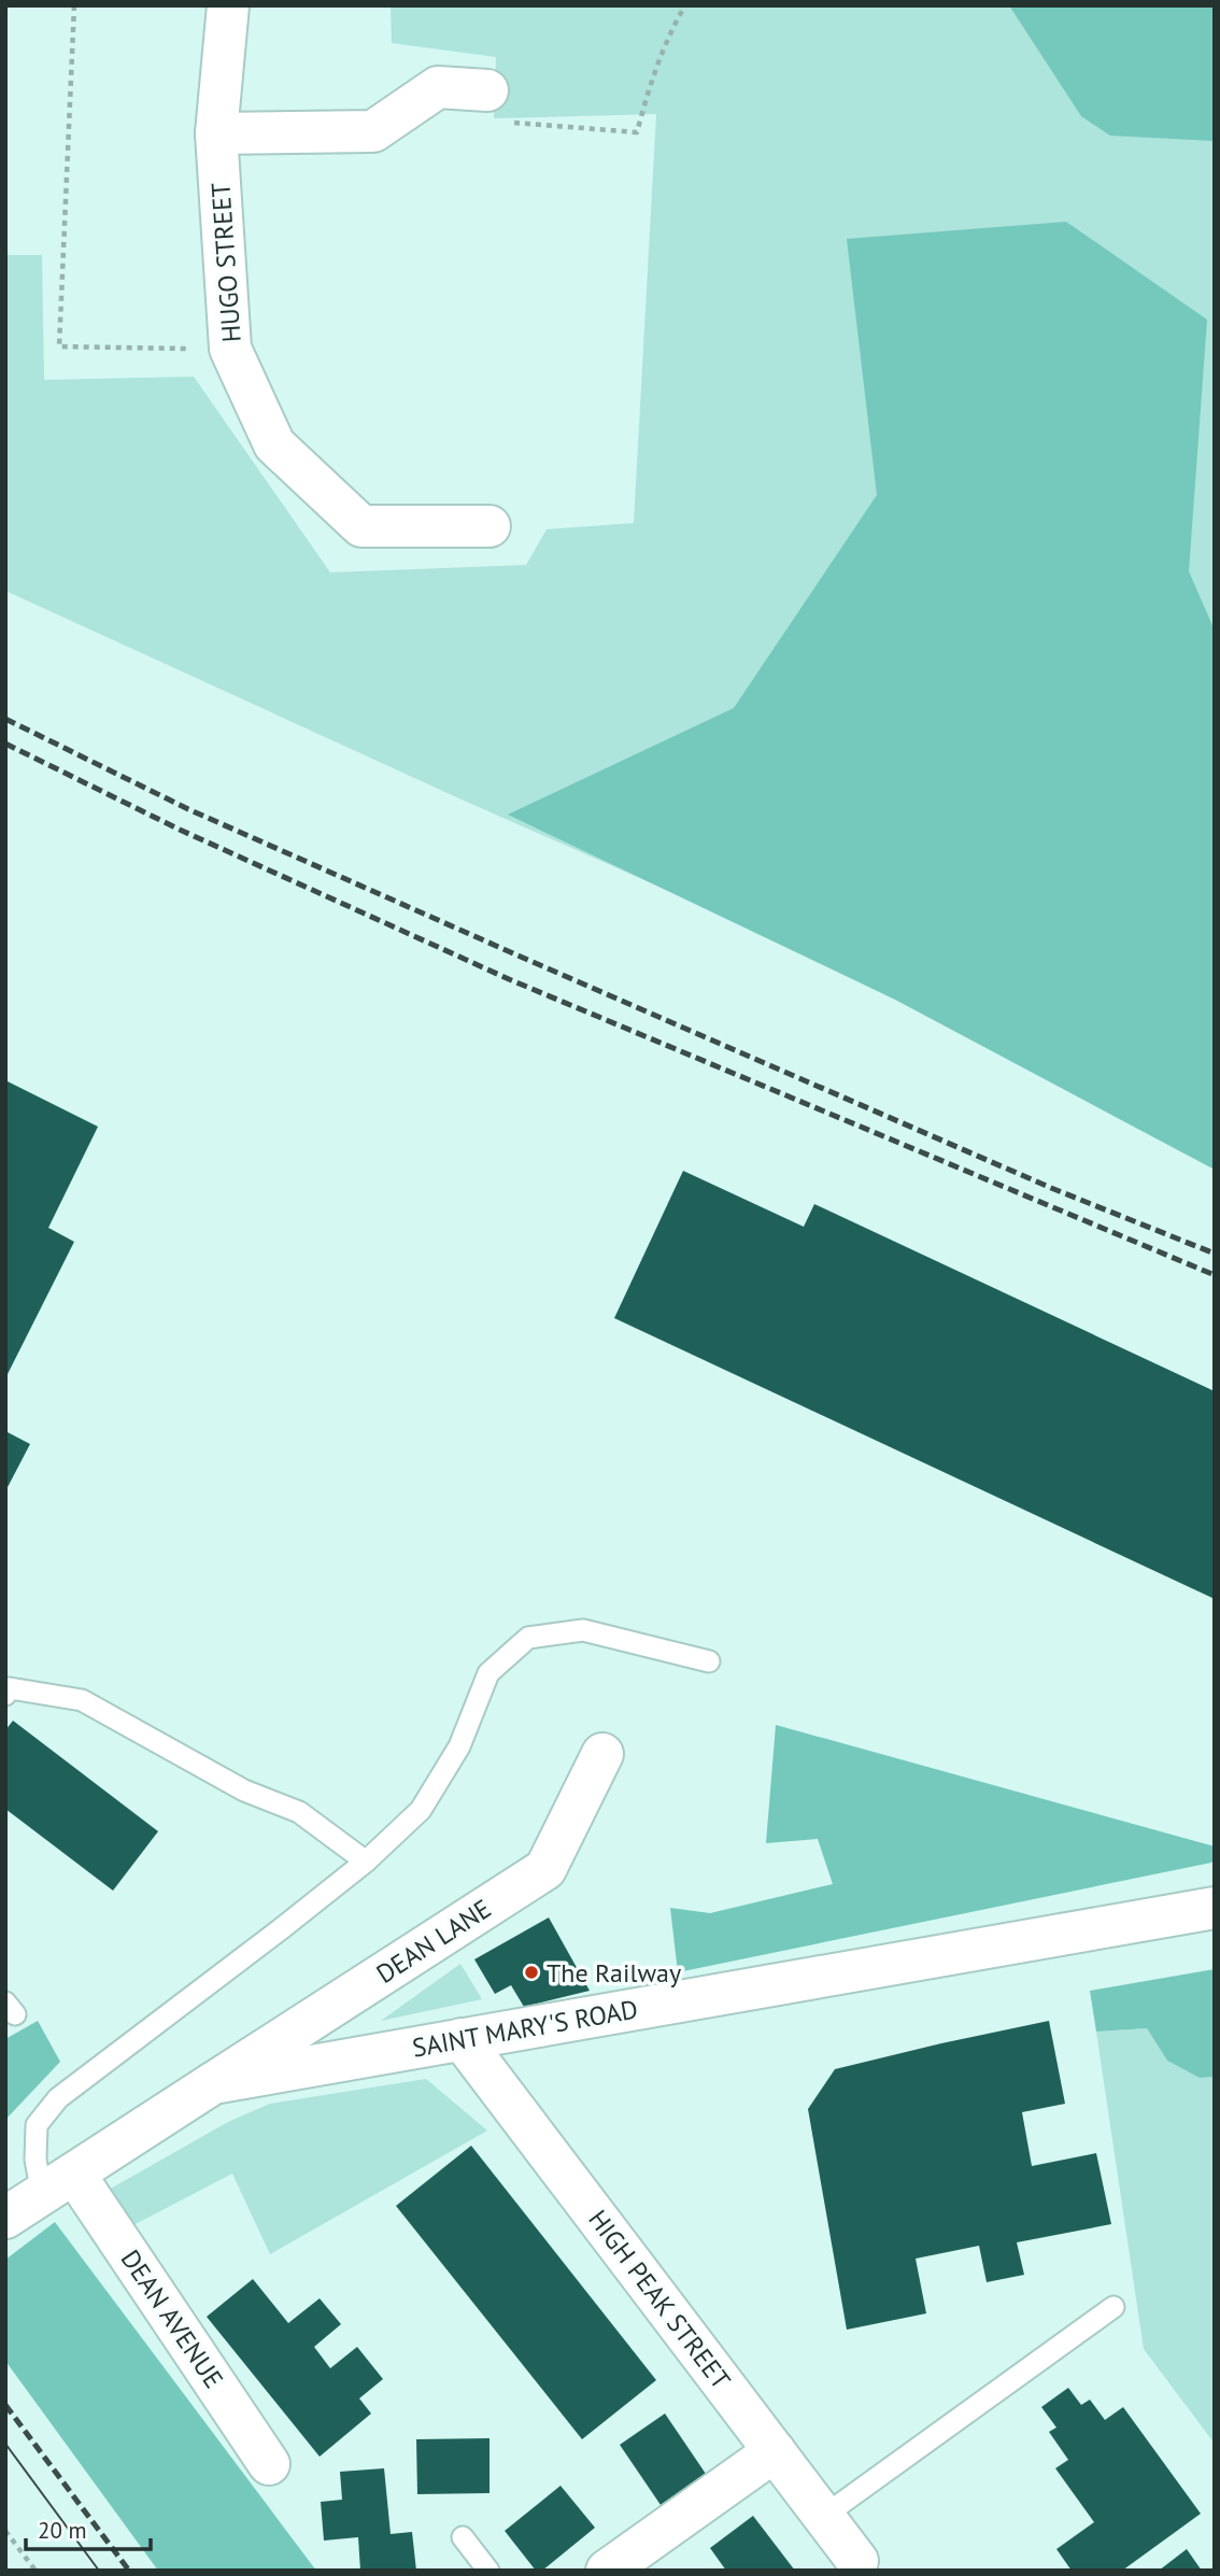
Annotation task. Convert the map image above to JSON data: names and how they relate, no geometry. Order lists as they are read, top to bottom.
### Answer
{
  "streets": {
    "street": [
      "HUGO STREET",
      "DEAN LANE",
      "SAINT MARY'S ROAD",
      "HIGH PEAK STREET",
      "DEAN AVENUE"
    ]
  },
  "crossings": [
    ["DEAN LANE", "SAINT MARY'S ROAD"],
    ["SAINT MARY'S ROAD", "HIGH PEAK STREET"],
    ["SAINT MARY'S ROAD", "DEAN AVENUE"]
  ],
  "places": ["The Railway"],
  "scale_bar": "20 m"
}
